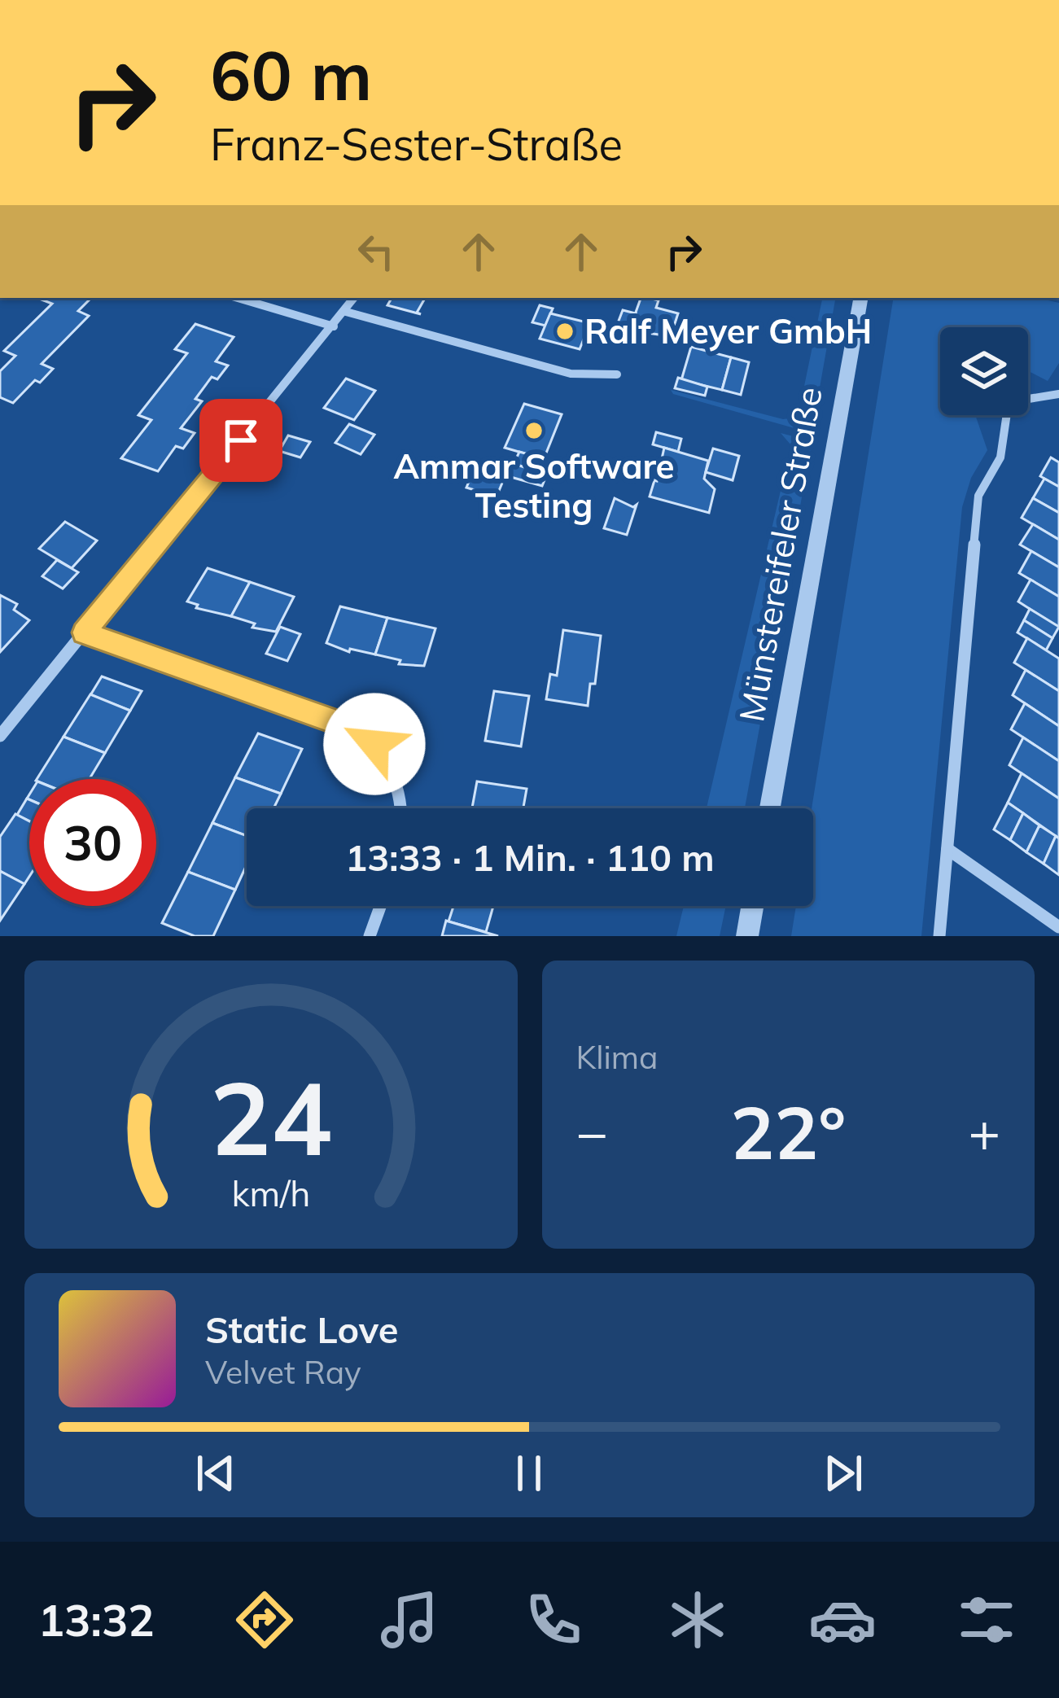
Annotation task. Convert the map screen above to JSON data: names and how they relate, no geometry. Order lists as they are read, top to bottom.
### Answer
{
  "streets": {
    "street": ["Münstereifeler Straße"]
  },
  "places": ["Ralf Meyer GmbH", "Ammar Software Testing"],
  "page": {
    "turn": ["60 m", "Franz-Sester-Straße"],
    "limit": "30",
    "trip": "13:33 · 1 Min. · 110 m",
    "tile": "Klima",
    "heat": ["−", "22°", "+"],
    "song": ["Static Love", "Velvet Ray"],
    "tabs": "13:32",
    "gauge": ["24", "km/h"]
  }
}
